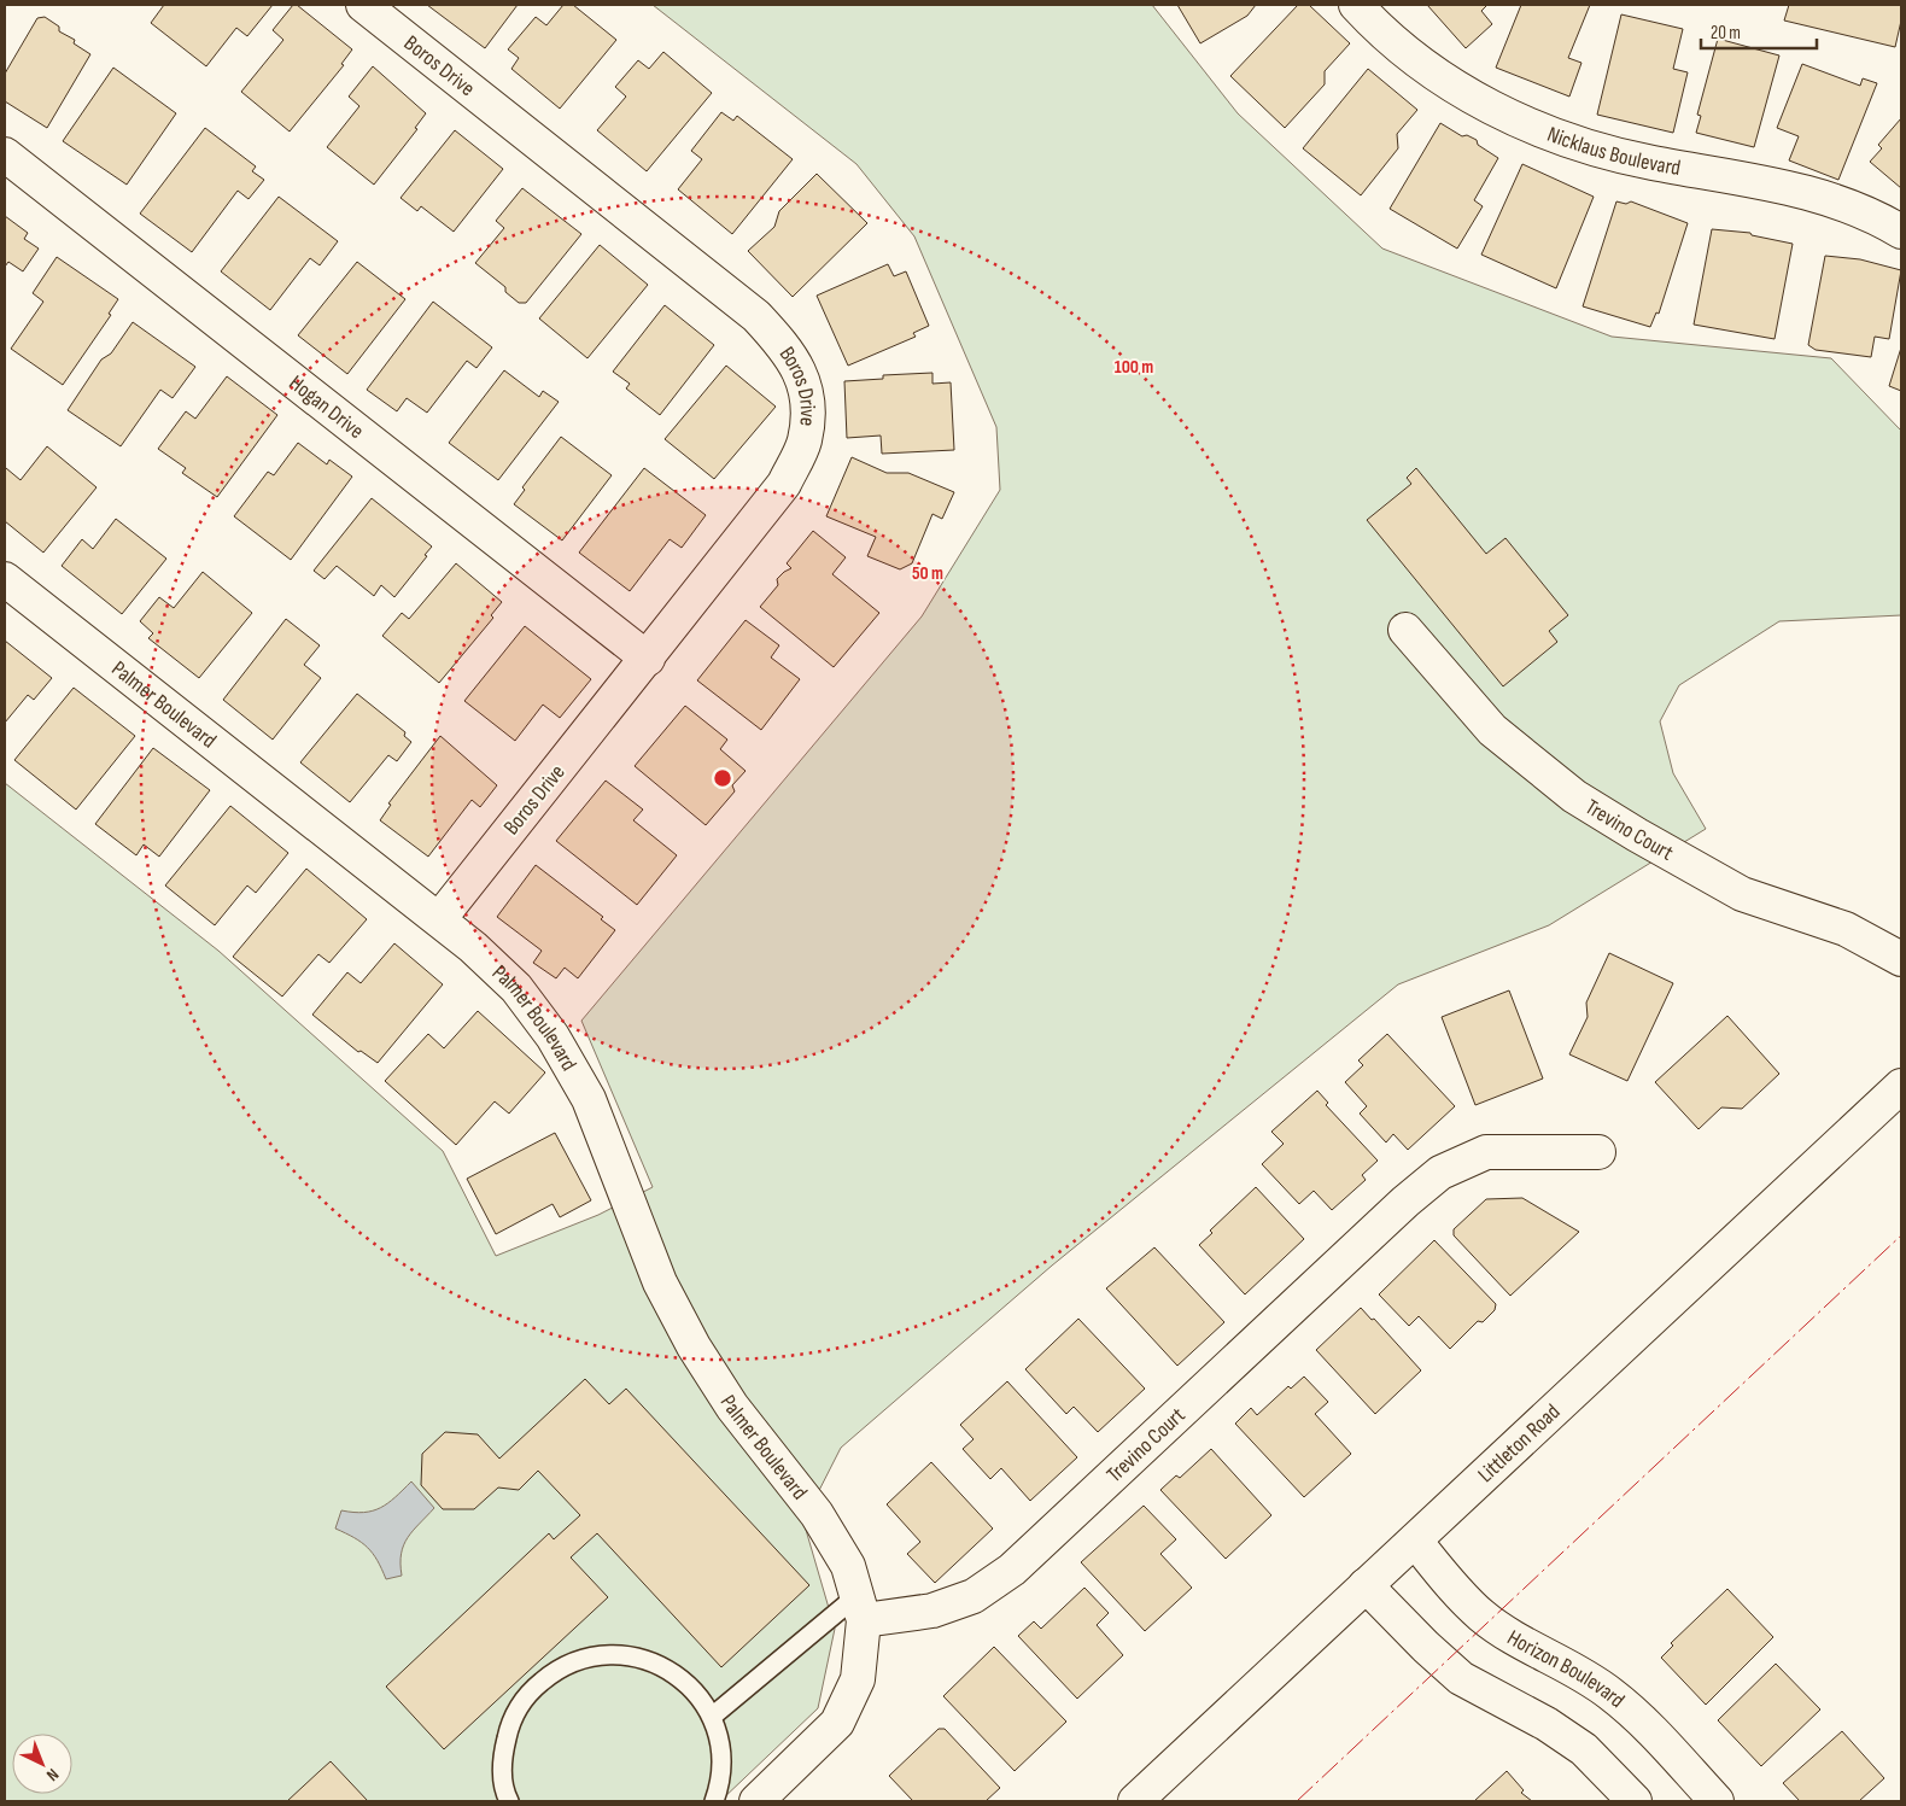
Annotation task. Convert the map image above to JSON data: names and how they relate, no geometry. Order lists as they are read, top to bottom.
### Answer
{
  "streets": {
    "street": [
      "Boros Drive",
      "Nicklaus Boulevard",
      "Hogan Drive",
      "Palmer Boulevard",
      "Trevino Court",
      "Littleton Road",
      "Horizon Boulevard"
    ]
  },
  "crossings": [
    ["Boros Drive", "Hogan Drive"],
    ["Boros Drive", "Palmer Boulevard"],
    ["Palmer Boulevard", "Trevino Court"],
    ["Littleton Road", "Horizon Boulevard"]
  ],
  "scale_bar": "20 m",
  "north": "bottom right",
  "rings": ["100 m", "50 m"]
}
